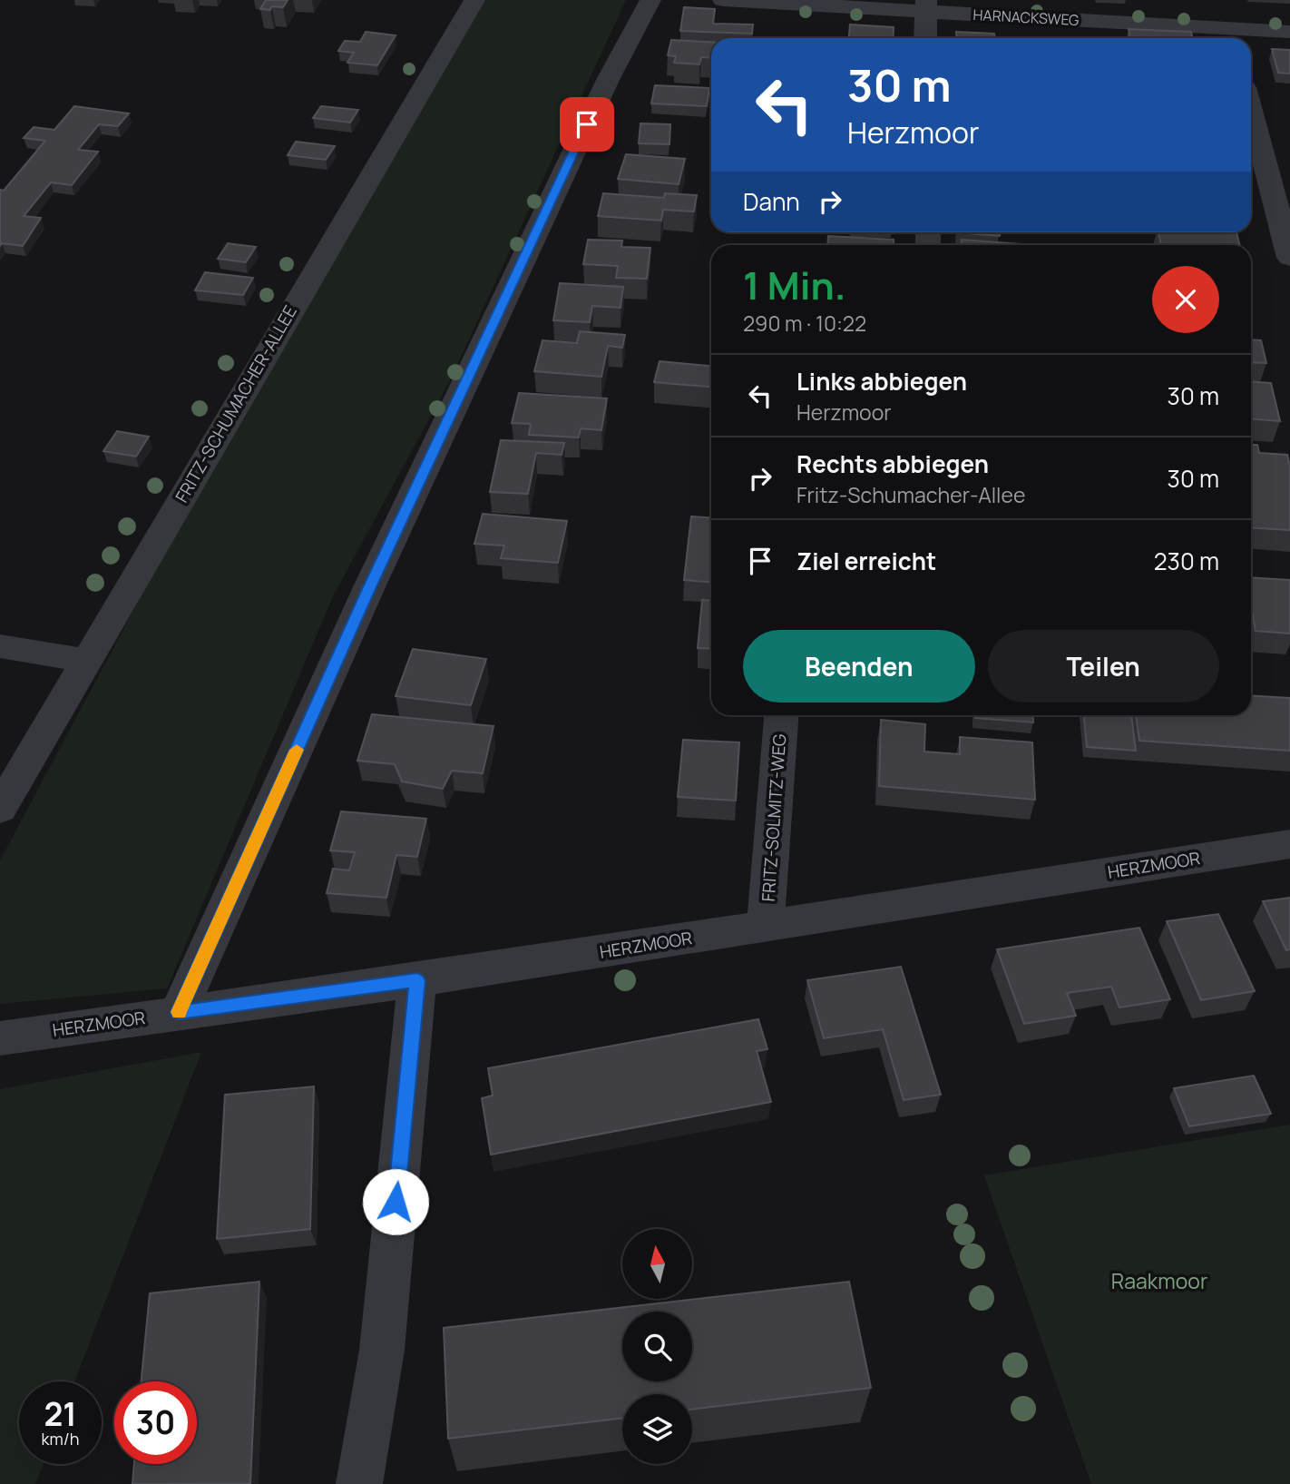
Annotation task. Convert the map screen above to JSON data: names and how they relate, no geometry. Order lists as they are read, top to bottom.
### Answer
{
  "streets": {
    "street": [
      "HARNACKSWEG",
      "FRITZ-SCHUMACHER-ALLEE",
      "FRITZ-SOLMITZ-WEG",
      "HERZMOOR"
    ]
  },
  "crossings": [
    ["FRITZ-SOLMITZ-WEG", "HERZMOOR"]
  ],
  "parks": ["Raakmoor"],
  "north": "top",
  "page": {
    "turn": ["30 m", "Herzmoor"],
    "then": "Dann",
    "heading": ["1 Min.", "290 m · 10:22"],
    "list": [
      {
        "name": "Links abbiegen",
        "note": "Herzmoor",
        "value": "30 m"
      },
      {
        "name": "Rechts abbiegen",
        "note": "Fritz-Schumacher-Allee",
        "value": "30 m"
      },
      {
        "name": "Ziel erreicht",
        "value": "230 m"
      }
    ],
    "buttons": ["Beenden", "Teilen"],
    "speed": "21 km/h",
    "limit": "30"
  }
}
